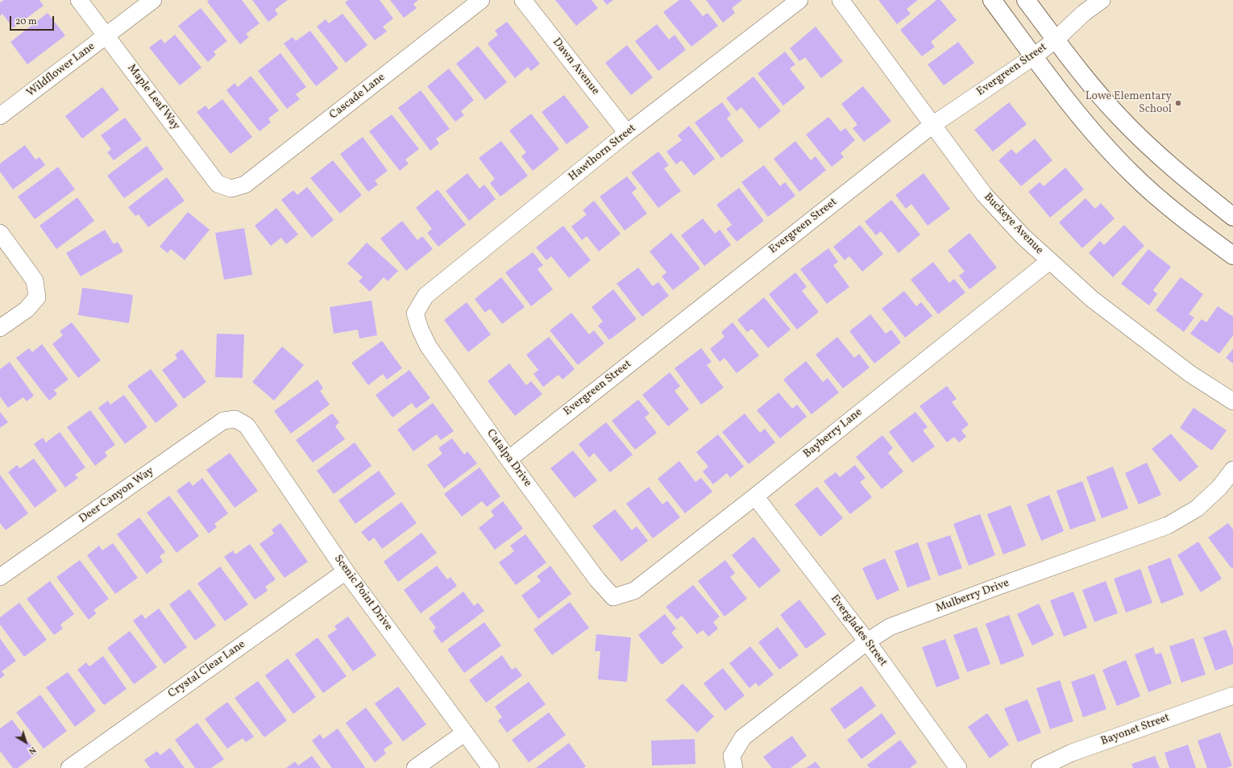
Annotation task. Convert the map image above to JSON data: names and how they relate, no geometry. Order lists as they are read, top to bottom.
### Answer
{
  "streets": {
    "street": [
      "Dawn Avenue",
      "Wildflower Lane",
      "Evergreen Street",
      "Cascade Lane",
      "Maple Leaf Way",
      "Hawthorn Street",
      "Buckeye Avenue",
      "Bayberry Lane",
      "Catalpa Drive",
      "Deer Canyon Way",
      "Scenic Point Drive",
      "Mulberry Drive",
      "Everglades Street",
      "Crystal Clear Lane",
      "Bayonet Street"
    ]
  },
  "crossings": [
    ["Dawn Avenue", "Hawthorn Street"],
    ["Wildflower Lane", "Maple Leaf Way"],
    ["Evergreen Street", "Buckeye Avenue"],
    ["Evergreen Street", "Catalpa Drive"],
    ["Cascade Lane", "Maple Leaf Way"],
    ["Hawthorn Street", "Catalpa Drive"],
    ["Buckeye Avenue", "Bayberry Lane"],
    ["Bayberry Lane", "Catalpa Drive"],
    ["Bayberry Lane", "Everglades Street"],
    ["Deer Canyon Way", "Scenic Point Drive"],
    ["Scenic Point Drive", "Crystal Clear Lane"],
    ["Mulberry Drive", "Everglades Street"]
  ],
  "places": ["Lowe Elementary School"],
  "scale_bar": "20 m",
  "north": "bottom right"
}
